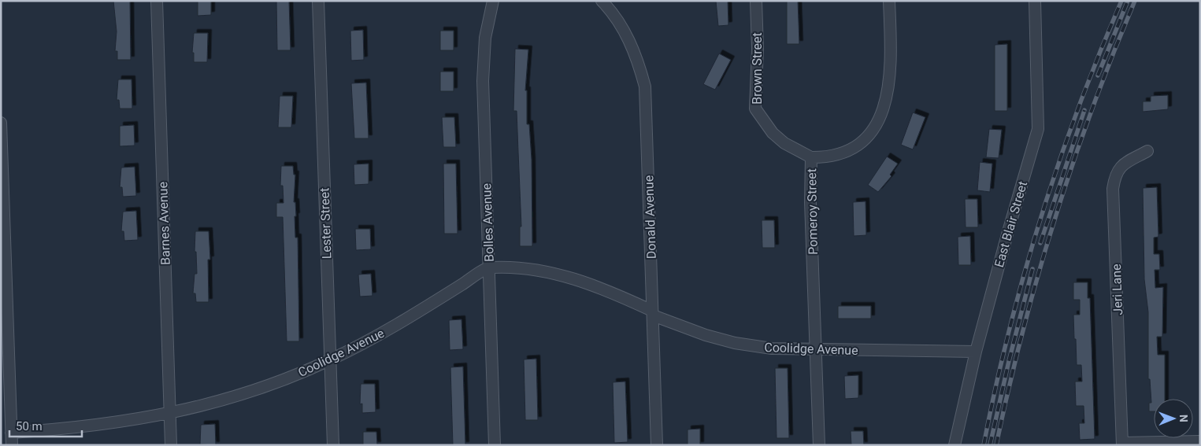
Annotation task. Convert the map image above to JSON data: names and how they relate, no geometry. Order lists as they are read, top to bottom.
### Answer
{
  "streets": {
    "street": [
      "Brown Street",
      "Pomeroy Street",
      "Donald Avenue",
      "Bolles Avenue",
      "Barnes Avenue",
      "Lester Street",
      "East Blair Street",
      "Jeri Lane",
      "Coolidge Avenue"
    ]
  },
  "crossings": [
    ["Brown Street", "Pomeroy Street"],
    ["Pomeroy Street", "Coolidge Avenue"],
    ["Donald Avenue", "Coolidge Avenue"],
    ["Bolles Avenue", "Coolidge Avenue"],
    ["Barnes Avenue", "Coolidge Avenue"],
    ["Lester Street", "Coolidge Avenue"],
    ["East Blair Street", "Coolidge Avenue"]
  ],
  "scale_bar": "50 m",
  "north": "right"
}
